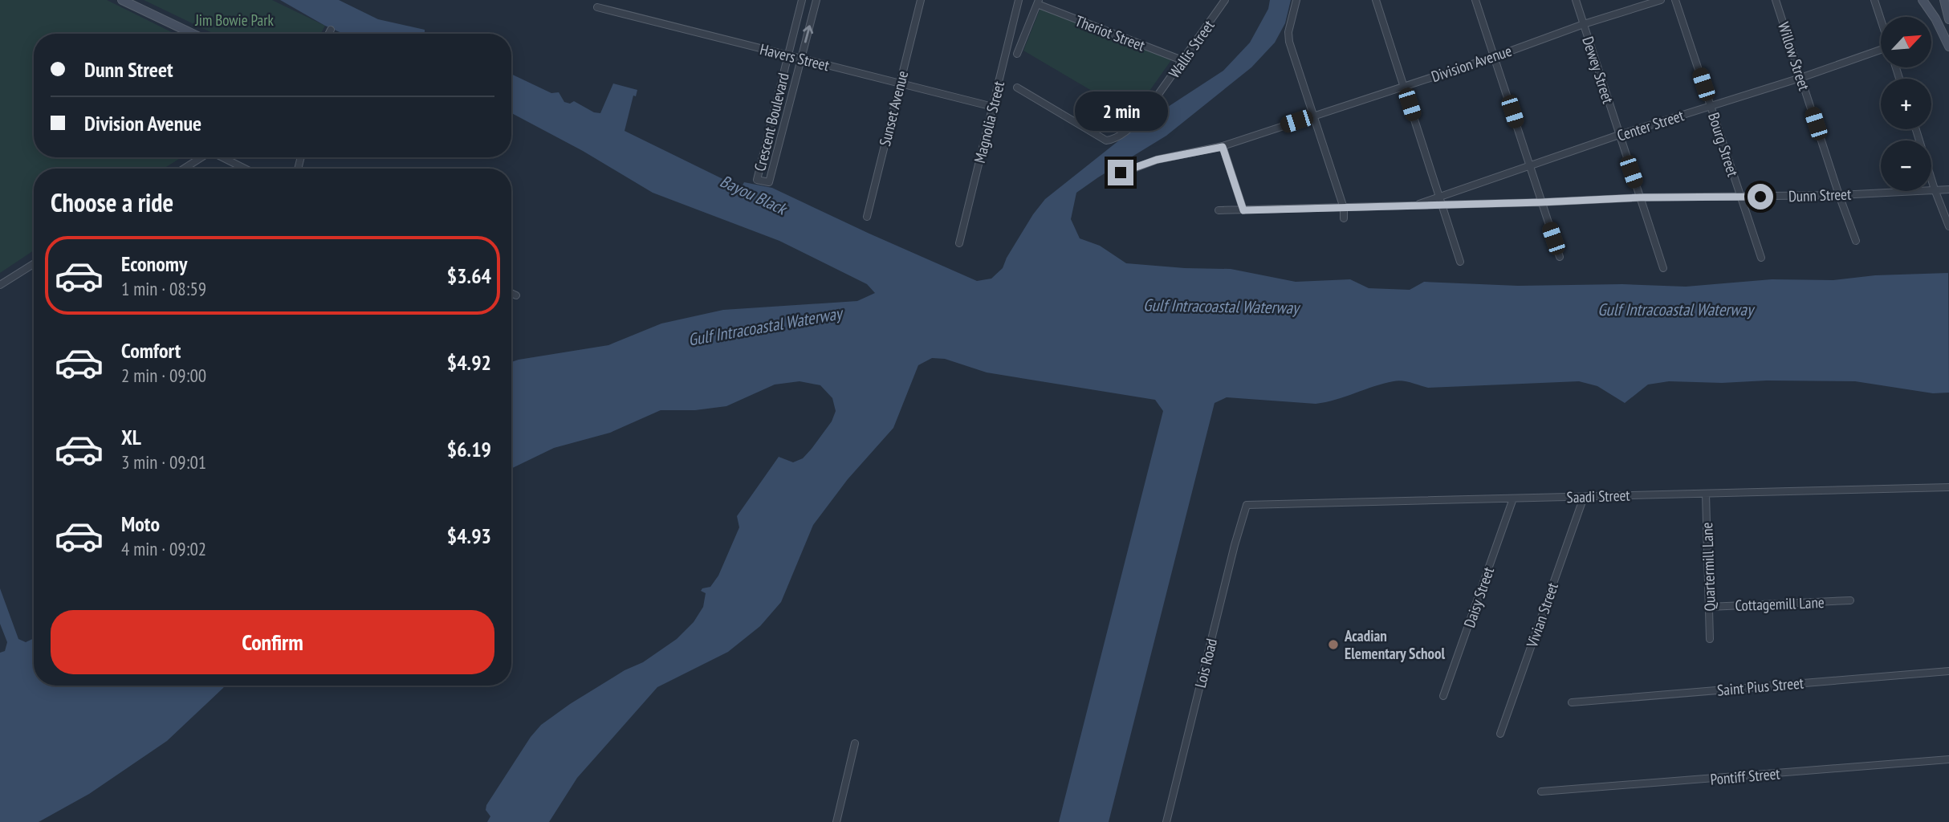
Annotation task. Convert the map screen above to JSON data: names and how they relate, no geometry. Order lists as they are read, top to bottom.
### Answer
{
  "streets": {
    "street": [
      "Theriot Street",
      "Wallis Street",
      "Willow Street",
      "Havers Street",
      "Division Avenue",
      "Dewey Street",
      "Sunset Avenue",
      "Crescent Boulevard",
      "Magnolia Street",
      "Center Street",
      "Bourg Street",
      "Dunn Street",
      "Saadi Street",
      "Quartermill Lane",
      "Daisy Street",
      "Cottagemill Lane",
      "Vivian Street",
      "Lois Road",
      "Saint Pius Street",
      "Pontiff Street"
    ]
  },
  "crossings": [
    ["Theriot Street", "Wallis Street"],
    ["Willow Street", "Center Street"],
    ["Willow Street", "Dunn Street"],
    ["Havers Street", "Sunset Avenue"],
    ["Havers Street", "Crescent Boulevard"],
    ["Havers Street", "Magnolia Street"],
    ["Division Avenue", "Dewey Street"],
    ["Dewey Street", "Center Street"],
    ["Dewey Street", "Dunn Street"],
    ["Center Street", "Bourg Street"],
    ["Center Street", "Dunn Street"],
    ["Bourg Street", "Dunn Street"],
    ["Saadi Street", "Quartermill Lane"],
    ["Saadi Street", "Daisy Street"],
    ["Saadi Street", "Vivian Street"],
    ["Saadi Street", "Lois Road"],
    ["Quartermill Lane", "Cottagemill Lane"]
  ],
  "water": ["Bayou Black", "Gulf Intracoastal Waterway"],
  "parks": ["Jim Bowie Park"],
  "places": ["Acadian Elementary School"],
  "north": "top right",
  "page": {
    "map_buttons": ["+", "−"],
    "banner": ["Dunn Street", "Division Avenue"],
    "bubble": "2 min",
    "heading": "Choose a ride",
    "list": [
      {
        "name": "Economy",
        "note": "1 min · 08:59",
        "value": "$3.64"
      },
      {
        "name": "Comfort",
        "note": "2 min · 09:00",
        "value": "$4.92"
      },
      {
        "name": "XL",
        "note": "3 min · 09:01",
        "value": "$6.19"
      },
      {
        "name": "Moto",
        "note": "4 min · 09:02",
        "value": "$4.93"
      }
    ],
    "buttons": "Confirm"
  }
}
